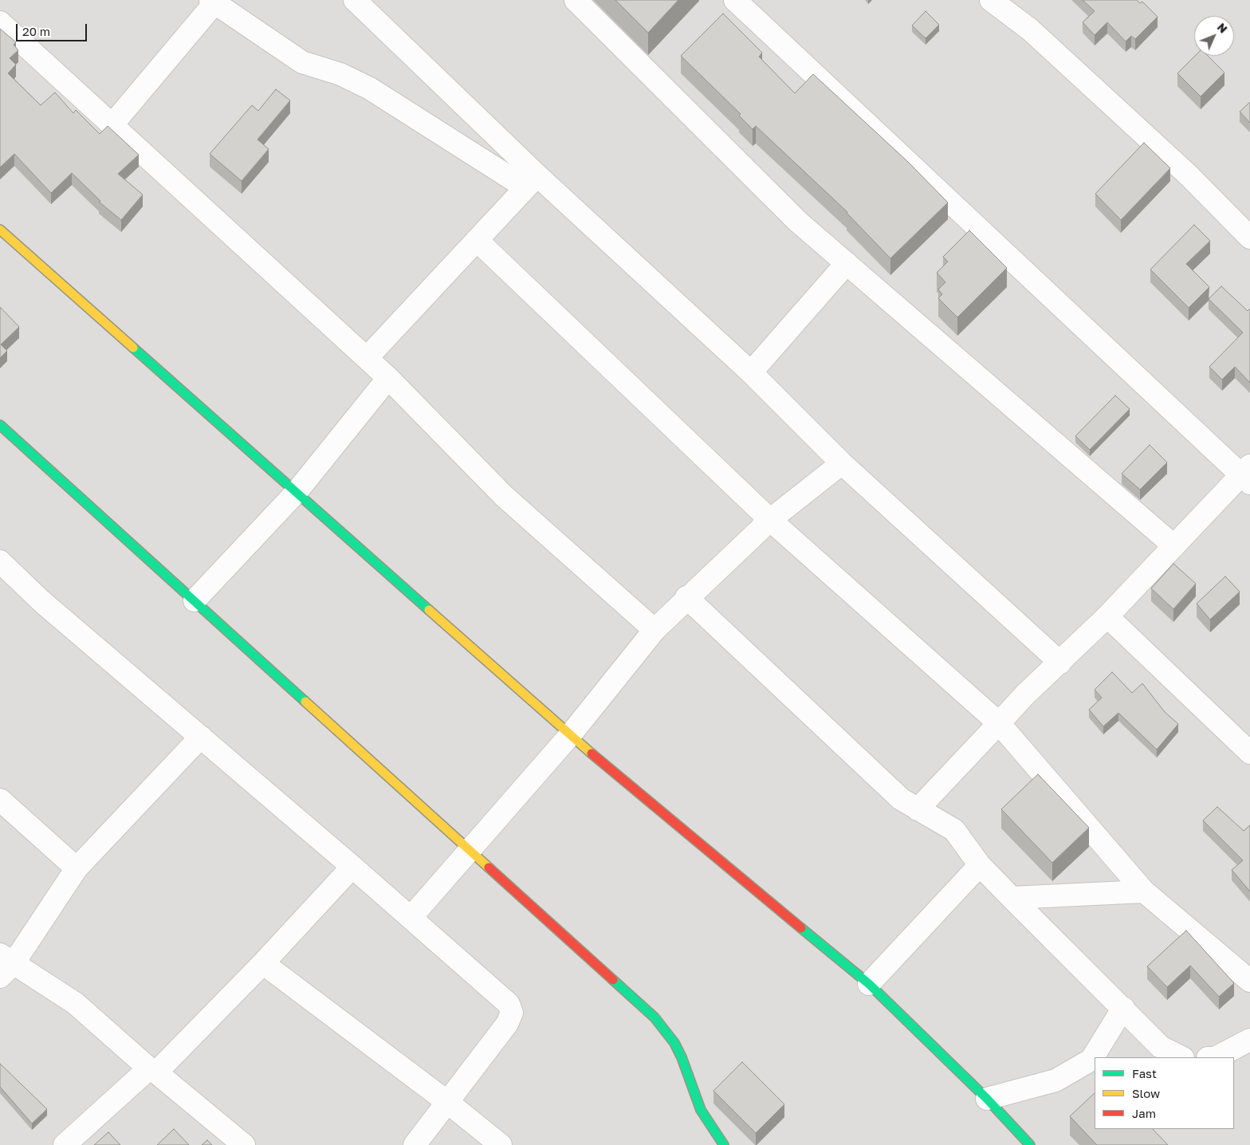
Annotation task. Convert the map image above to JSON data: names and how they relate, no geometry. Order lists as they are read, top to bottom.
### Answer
{
  "legend": ["Fast", "Slow", "Jam"],
  "scale_bar": "20 m",
  "north": "top right"
}
